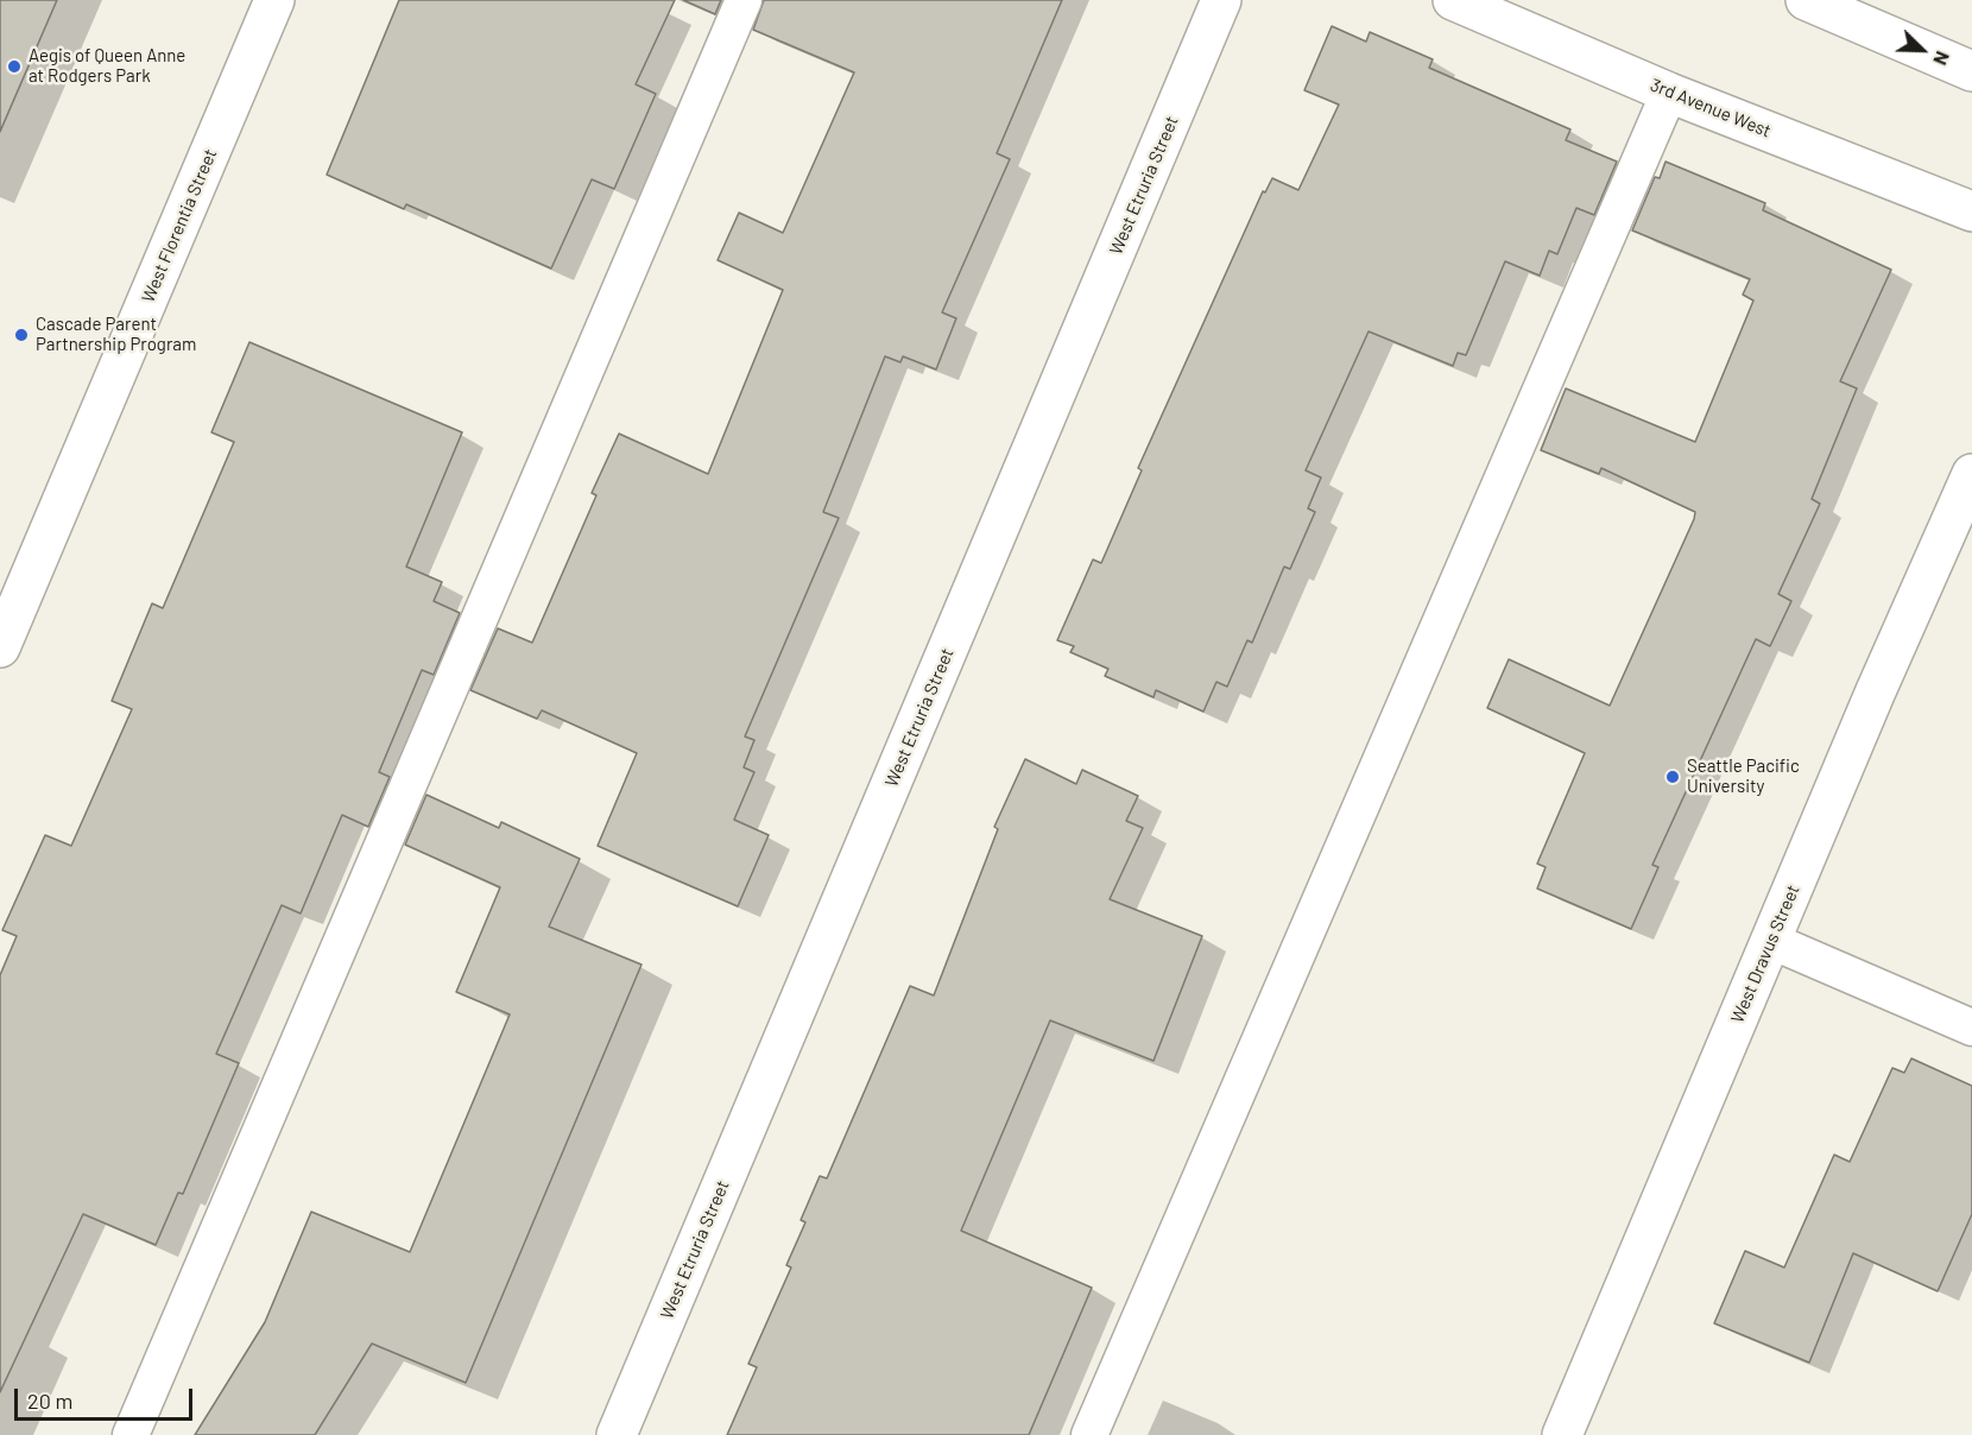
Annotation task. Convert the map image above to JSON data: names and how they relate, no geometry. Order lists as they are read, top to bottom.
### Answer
{
  "streets": {
    "street": [
      "3rd Avenue West",
      "West Etruria Street",
      "West Florentia Street",
      "West Dravus Street"
    ]
  },
  "places": ["Aegis of Queen Anne at Rodgers Park", "Cascade Parent Partnership Program", "Seattle Pacific University"],
  "scale_bar": "20 m",
  "north": "bottom right"
}
